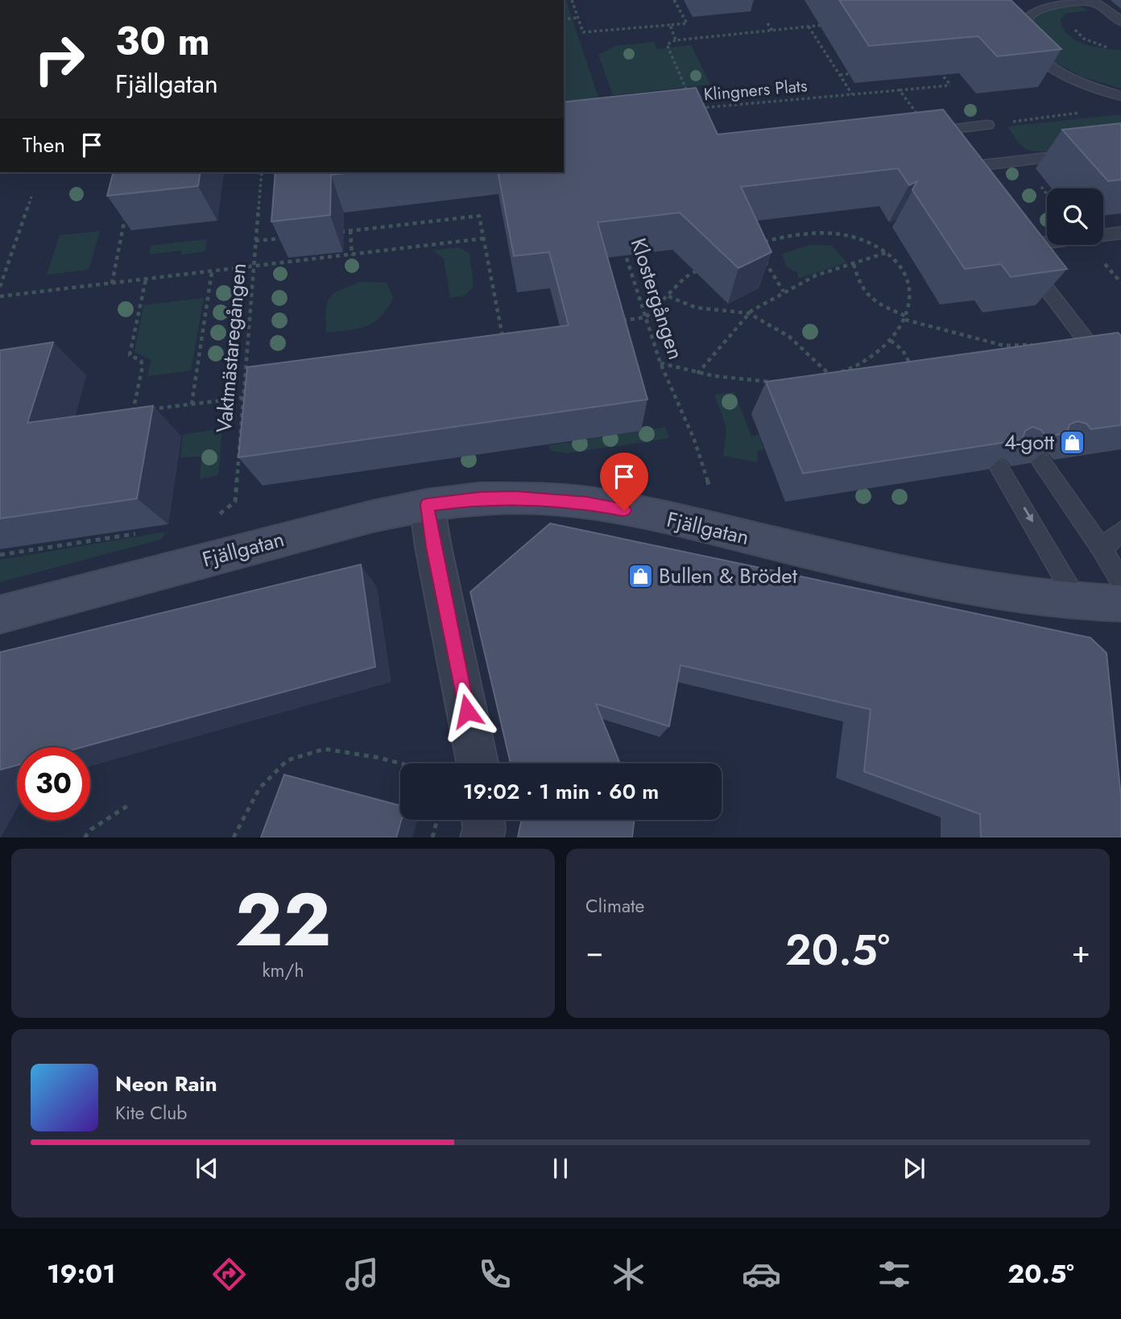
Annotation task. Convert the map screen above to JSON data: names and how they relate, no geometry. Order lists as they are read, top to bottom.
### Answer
{
  "streets": {
    "street": ["Fjällgatan"],
    "path": ["Klingners Plats", "Klostergången", "Vaktmästaregången"]
  },
  "places": {
    "shop": ["4-gott", "Bullen & Brödet"]
  },
  "page": {
    "turn": ["30 m", "Fjällgatan"],
    "then": "Then",
    "limit": "30",
    "trip": "19:02 · 1 min · 60 m",
    "tile": [
      ["22", "km/h"],
      "Climate"
    ],
    "heat": ["−", "20.5°", "+"],
    "song": ["Neon Rain", "Kite Club"],
    "tabs": ["19:01", "20.5°"]
  }
}
